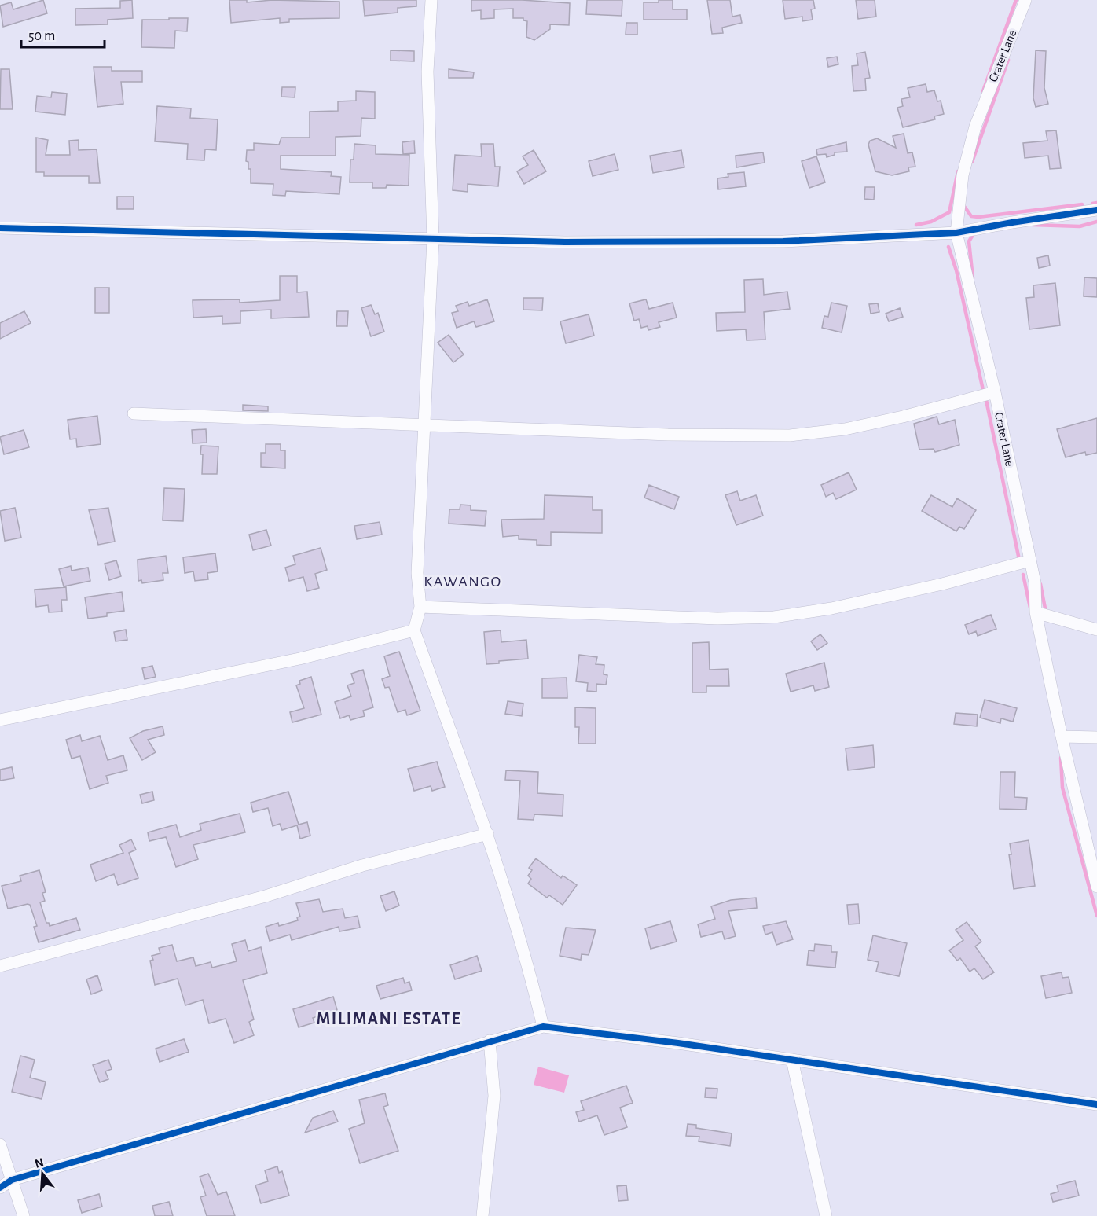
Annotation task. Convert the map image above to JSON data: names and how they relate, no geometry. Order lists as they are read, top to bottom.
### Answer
{
  "streets": {
    "street": ["Crater Lane"]
  },
  "districts": ["KAWANGO", "MILIMANI ESTATE"],
  "scale_bar": "50 m",
  "north": "top"
}
